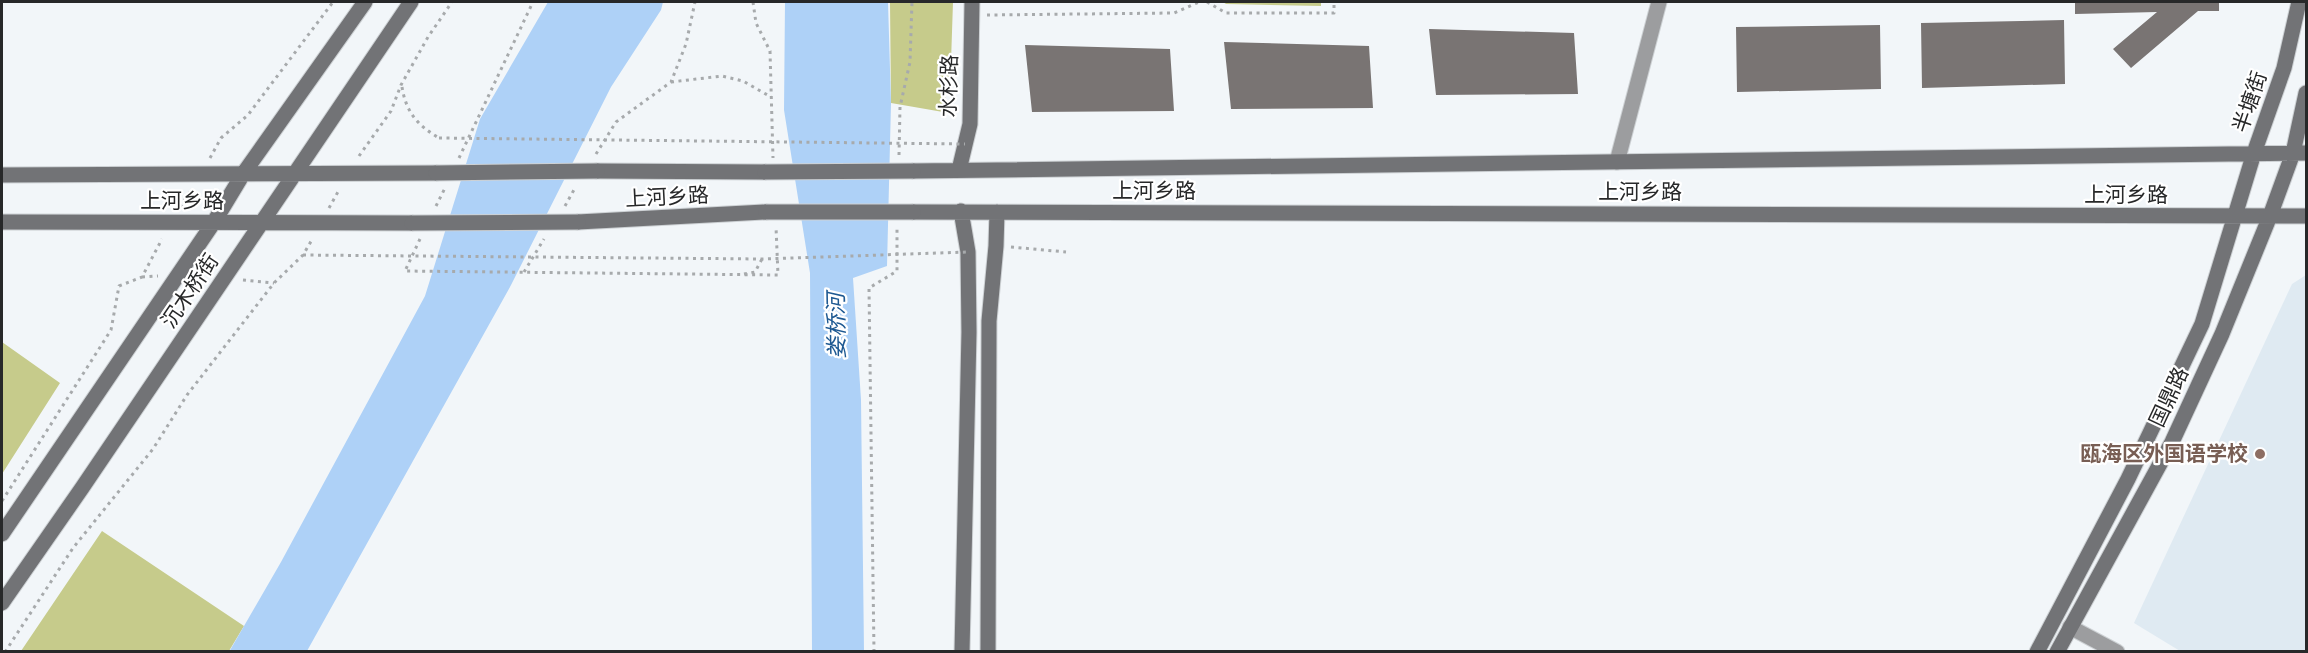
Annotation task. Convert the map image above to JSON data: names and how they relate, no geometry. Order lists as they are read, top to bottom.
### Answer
{
  "streets": {
    "main road": [
      "水杉路",
      "半塘街",
      "上河乡路",
      "沉木桥街",
      "国鼎路"
    ]
  },
  "crossings": [
    ["水杉路", "上河乡路"],
    ["半塘街", "上河乡路"],
    ["半塘街", "国鼎路"],
    ["上河乡路", "沉木桥街"],
    ["上河乡路", "国鼎路"]
  ],
  "water": ["娄桥河"],
  "places": ["瓯海区外国语学校"]
}
